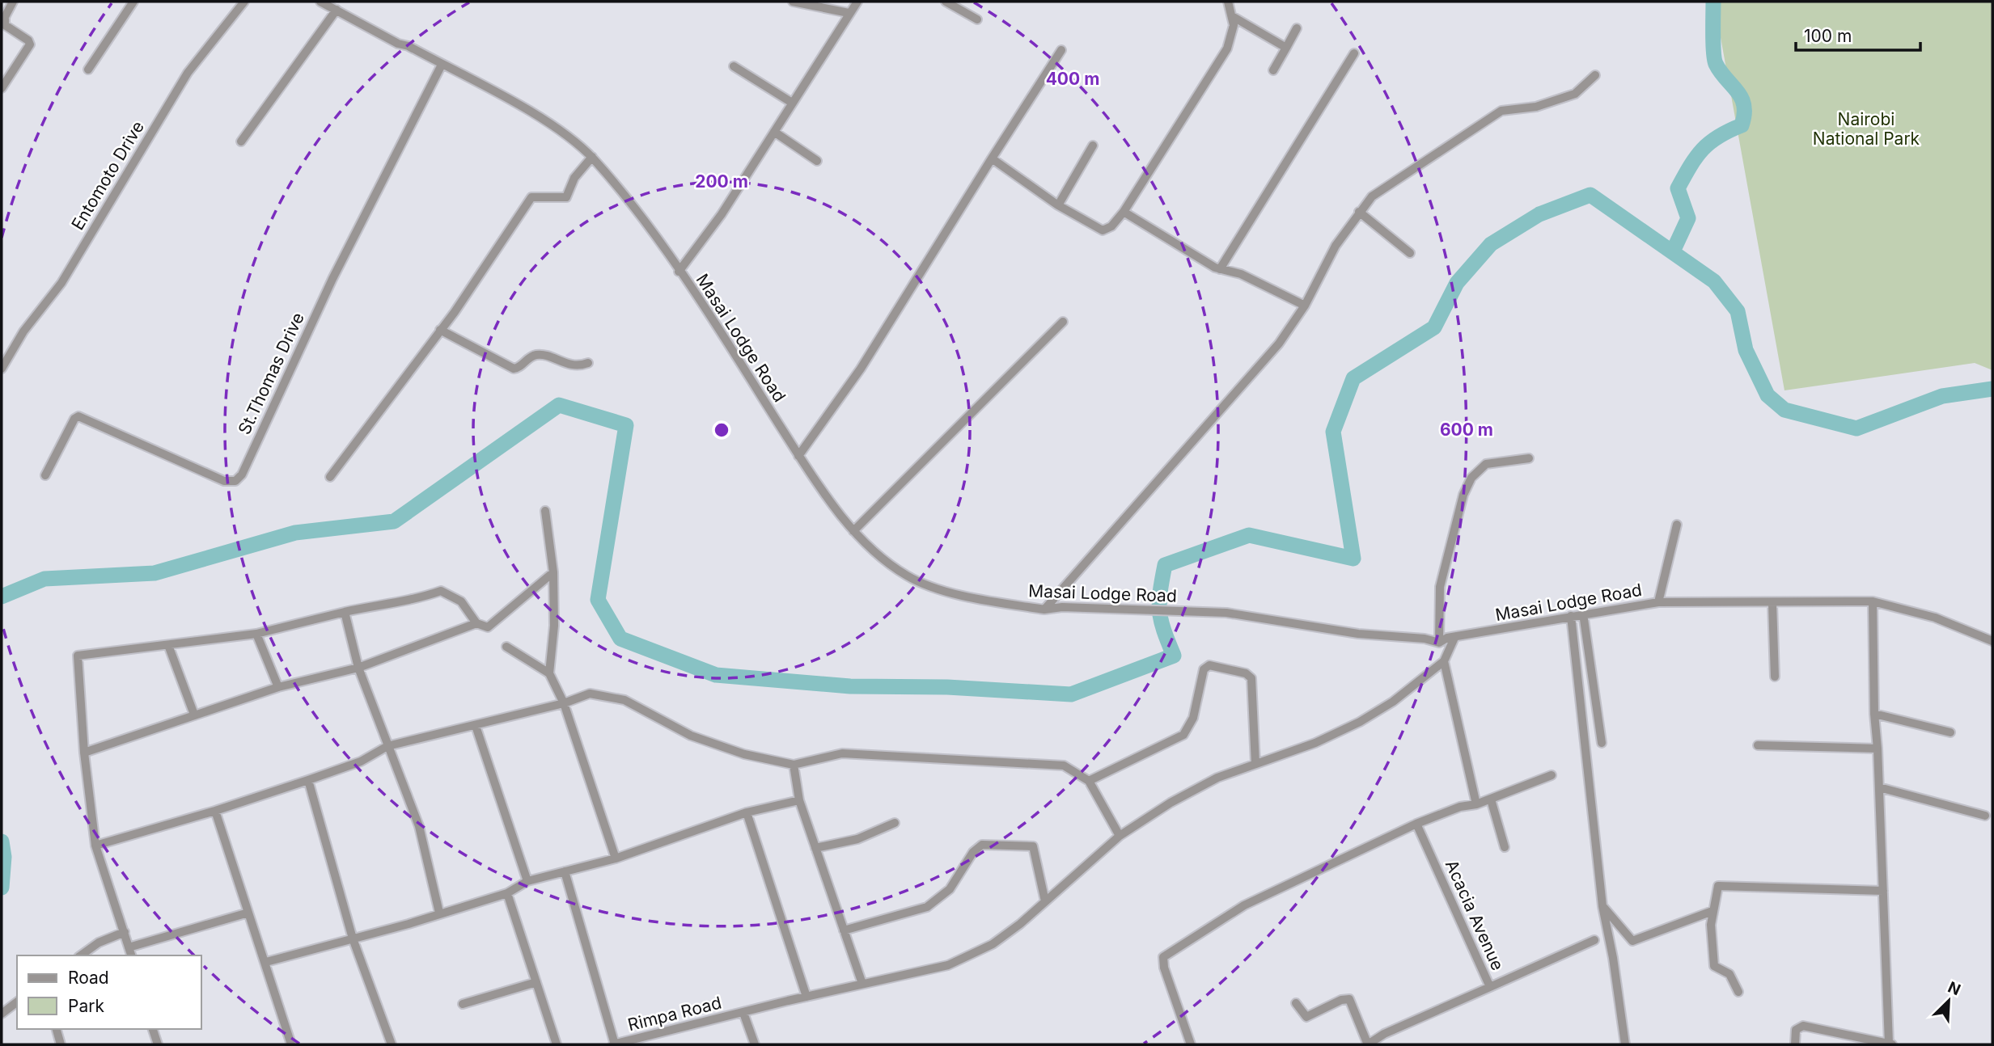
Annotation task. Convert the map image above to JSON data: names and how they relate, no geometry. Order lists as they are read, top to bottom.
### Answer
{
  "streets": {
    "street": [
      "Entomoto Drive",
      "Masai Lodge Road",
      "St.Thomas Drive",
      "Acacia Avenue",
      "Rimpa Road"
    ]
  },
  "crossings": [
    ["Masai Lodge Road", "St.Thomas Drive"]
  ],
  "parks": ["Nairobi National Park"],
  "legend": ["Road", "Park"],
  "scale_bar": "100 m",
  "north": "top right",
  "rings": ["400 m", "200 m", "600 m"]
}
